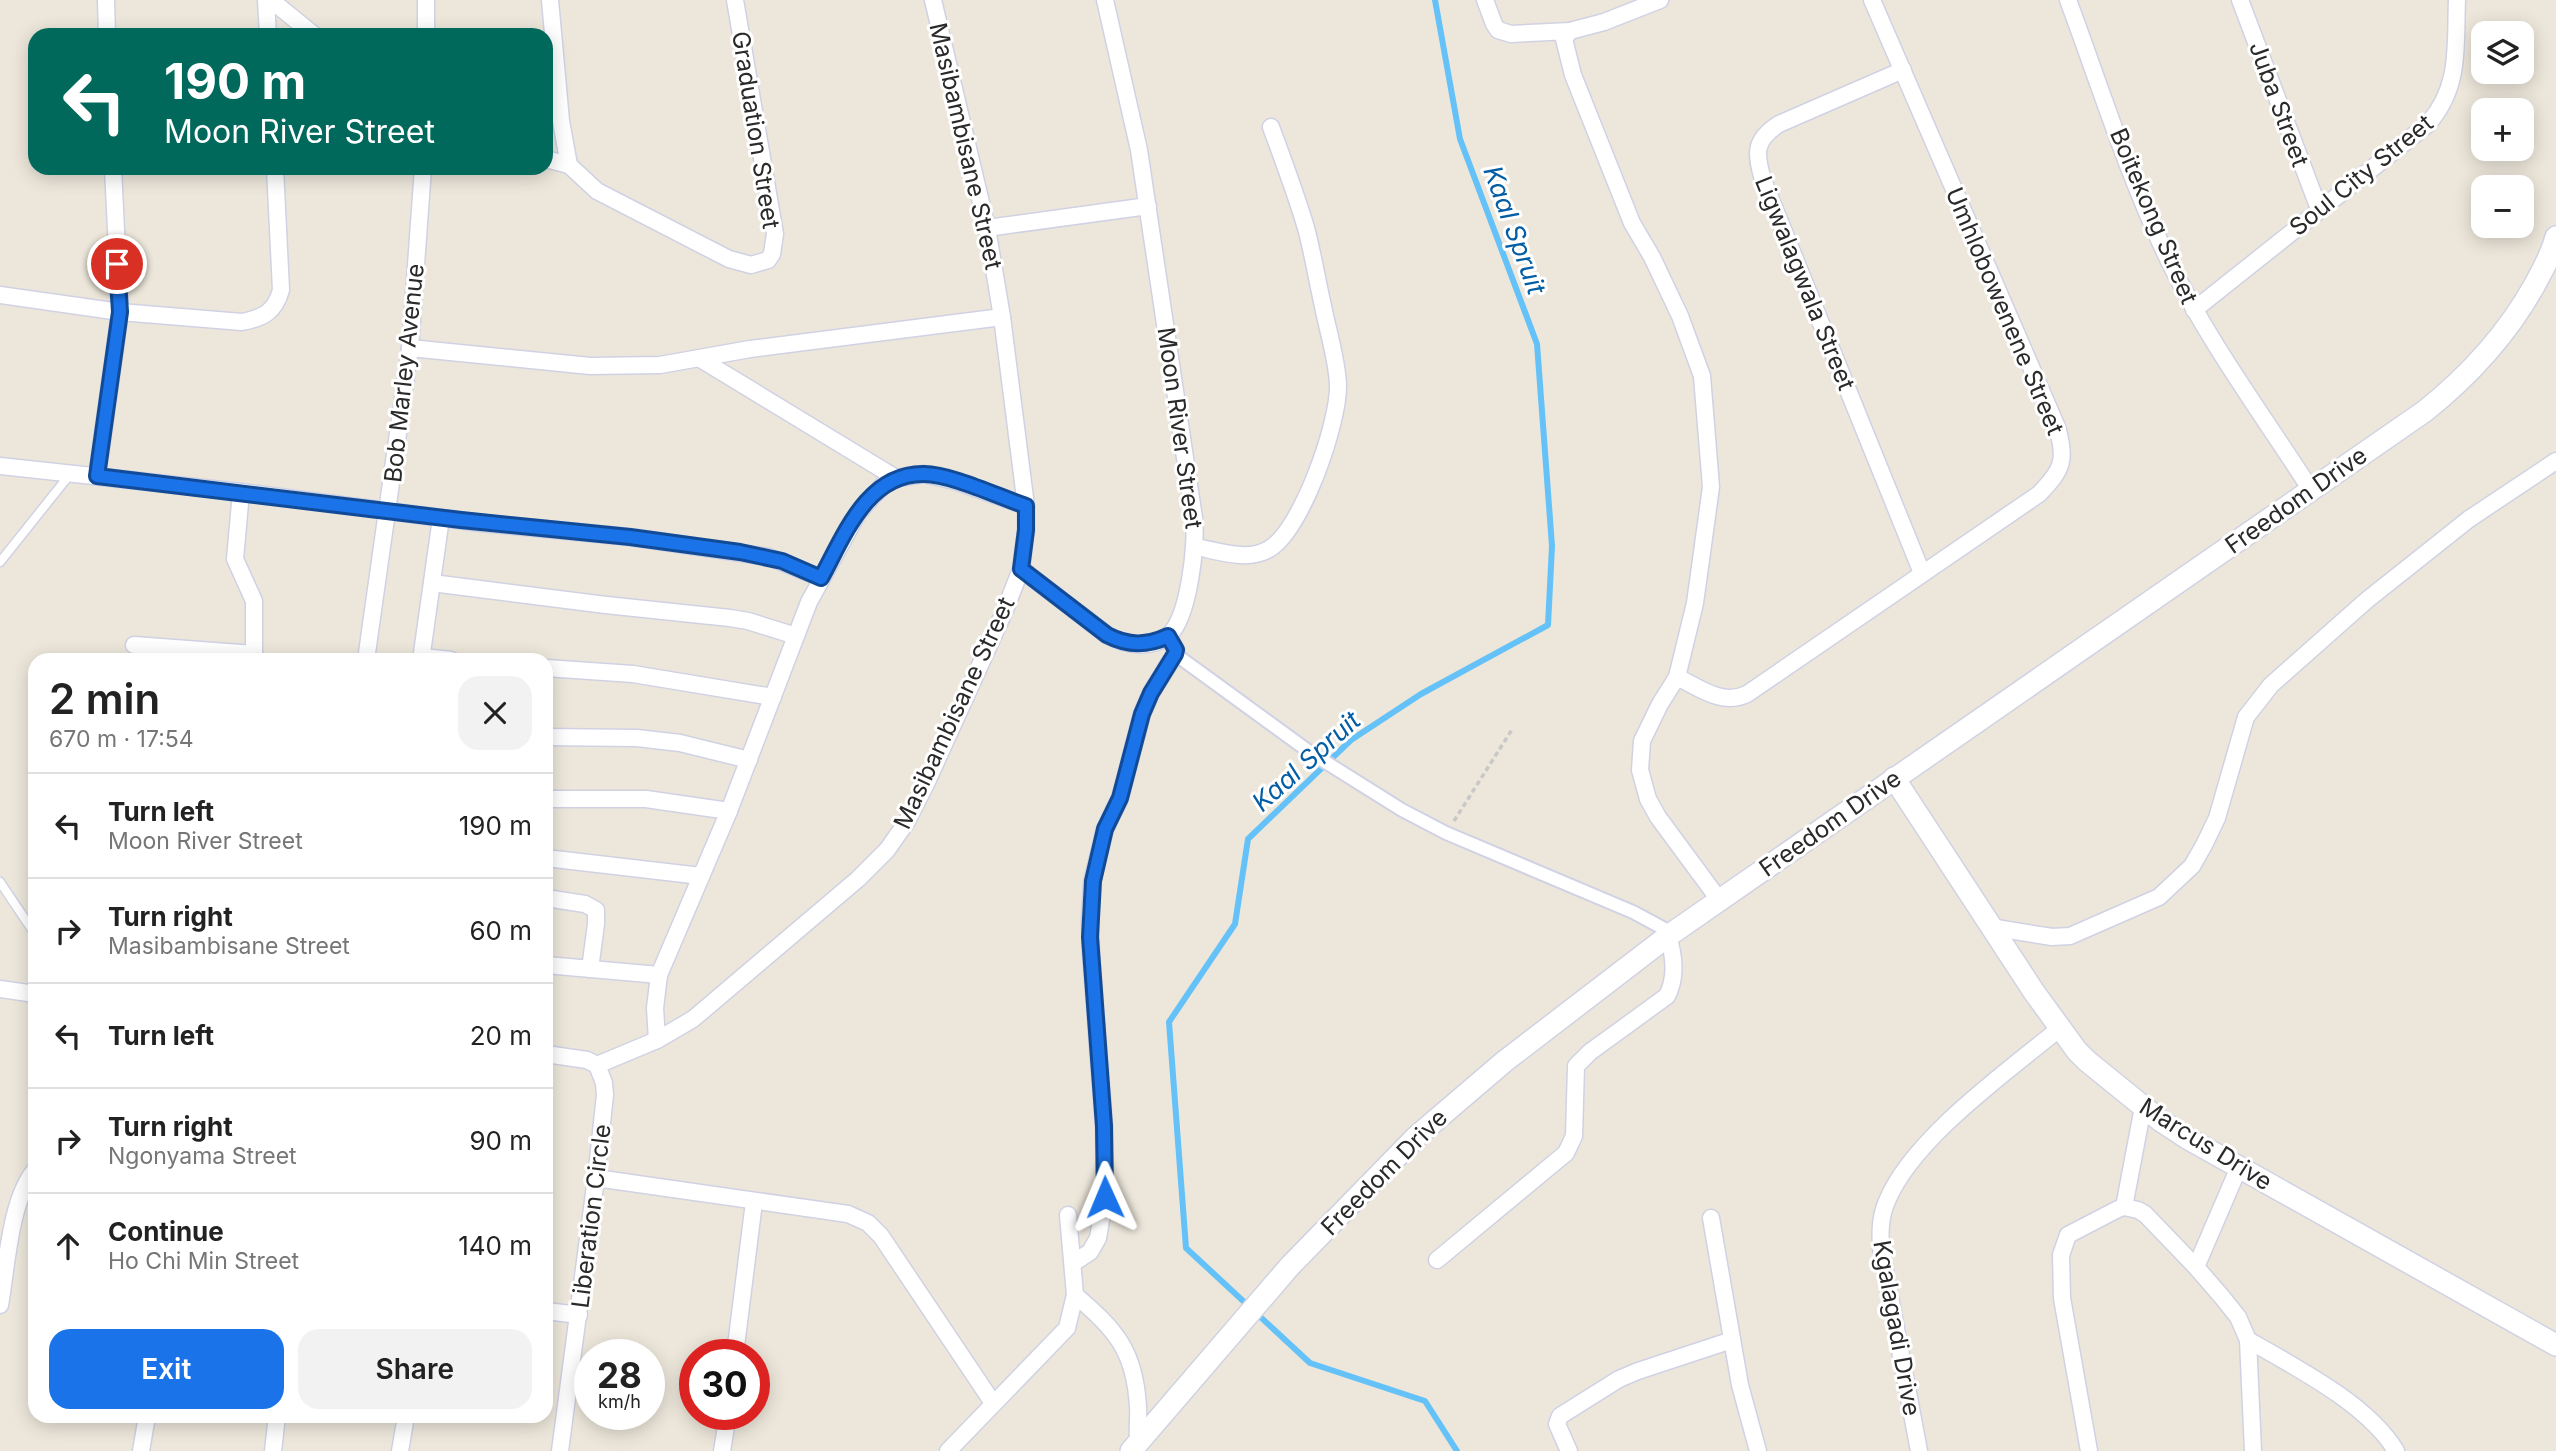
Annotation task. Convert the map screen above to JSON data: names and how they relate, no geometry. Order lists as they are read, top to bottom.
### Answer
{
  "streets": {
    "street": [
      "Juba Street",
      "Graduation Street",
      "Masibambisane Street",
      "Soul City Street",
      "Boitekong Street",
      "Ligwalagwala Street",
      "Umhlobowenene Street",
      "Bob Marley Avenue",
      "Moon River Street",
      "Freedom Drive",
      "Marcus Drive",
      "Liberation Circle",
      "Kgalagadi Drive"
    ]
  },
  "crossings": [
    ["Juba Street", "Soul City Street"],
    ["Masibambisane Street", "Liberation Circle"],
    ["Soul City Street", "Boitekong Street"],
    ["Boitekong Street", "Freedom Drive"],
    ["Ligwalagwala Street", "Umhlobowenene Street"],
    ["Freedom Drive", "Marcus Drive"],
    ["Marcus Drive", "Kgalagadi Drive"]
  ],
  "water": ["Kaal Spruit"],
  "page": {
    "map_buttons": ["+", "−"],
    "turn": ["190 m", "Moon River Street"],
    "heading": ["2 min", "670 m · 17:54"],
    "list": [
      {
        "name": "Turn left",
        "note": "Moon River Street",
        "value": "190 m"
      },
      {
        "name": "Turn right",
        "note": "Masibambisane Street",
        "value": "60 m"
      },
      {
        "name": "Turn left",
        "value": "20 m"
      },
      {
        "name": "Turn right",
        "note": "Ngonyama Street",
        "value": "90 m"
      },
      {
        "name": "Continue",
        "note": "Ho Chi Min Street",
        "value": "140 m"
      }
    ],
    "buttons": ["Exit", "Share"],
    "speed": "28 km/h",
    "limit": "30"
  }
}
